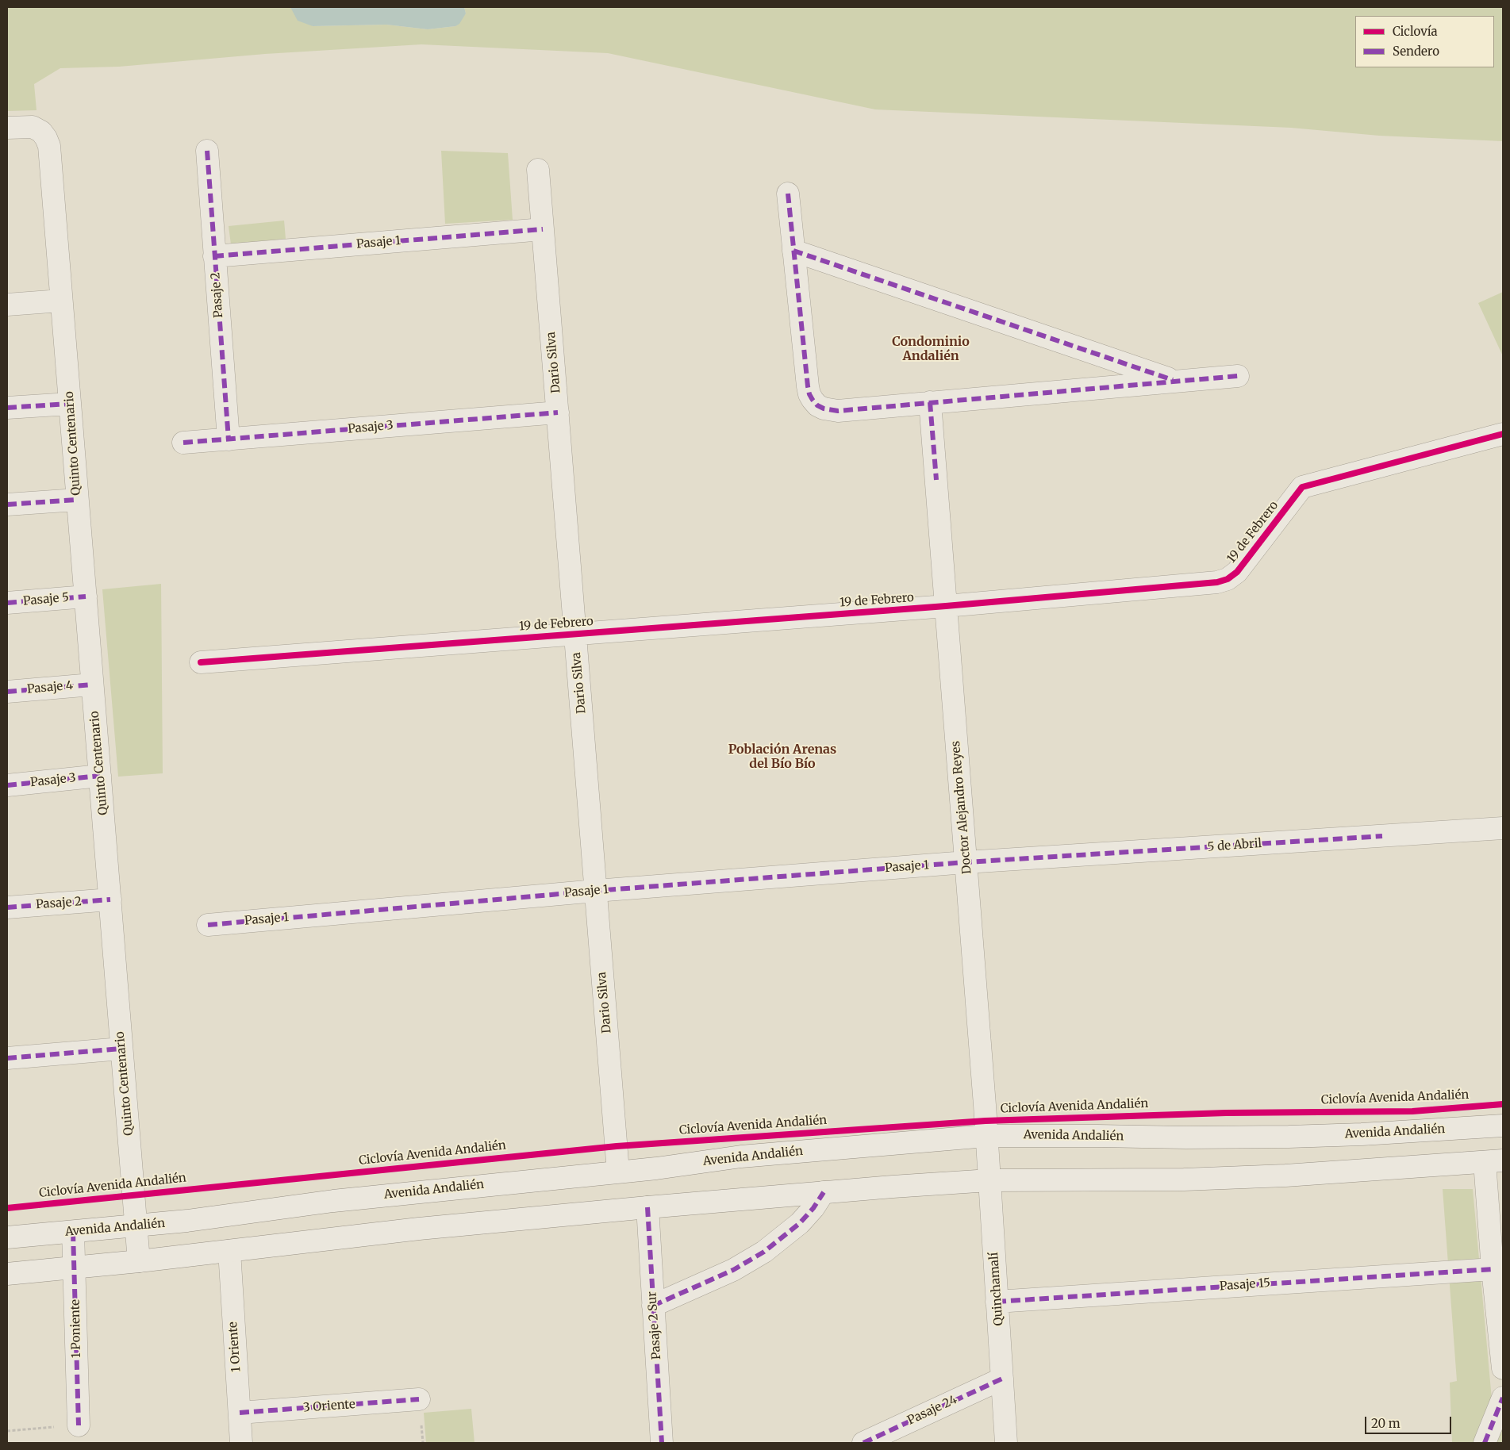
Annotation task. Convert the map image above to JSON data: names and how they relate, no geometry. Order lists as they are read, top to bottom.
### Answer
{
  "streets": {
    "street": [
      "Pasaje 1",
      "Pasaje 2",
      "Dario Silva",
      "Pasaje 3",
      "Quinto Centenario",
      "19 de Febrero",
      "Pasaje 5",
      "Pasaje 4",
      "Doctor Alejandro Reyes",
      "5 de Abril",
      "Avenida Andalién",
      "Pasaje 15",
      "Quinchamalí",
      "Pasaje 2 Sur",
      "1 Poniente",
      "1 Oriente",
      "3 Oriente",
      "Pasaje 24"
    ],
    "cycle path": ["Ciclovía Avenida Andalién"]
  },
  "crossings": [
    ["Pasaje 1", "Pasaje 2"],
    ["Pasaje 1", "Dario Silva"],
    ["Pasaje 1", "Doctor Alejandro Reyes"],
    ["Pasaje 1", "5 de Abril"],
    ["Pasaje 2", "Pasaje 3"],
    ["Pasaje 2", "Quinto Centenario"],
    ["Dario Silva", "Pasaje 3"],
    ["Dario Silva", "19 de Febrero"],
    ["Dario Silva", "Avenida Andalién"],
    ["Pasaje 3", "Quinto Centenario"],
    ["Quinto Centenario", "Pasaje 5"],
    ["Quinto Centenario", "Pasaje 4"],
    ["Quinto Centenario", "Avenida Andalién"],
    ["19 de Febrero", "Doctor Alejandro Reyes"],
    ["Doctor Alejandro Reyes", "5 de Abril"],
    ["Doctor Alejandro Reyes", "Avenida Andalién"],
    ["Doctor Alejandro Reyes", "Quinchamalí"],
    ["Avenida Andalién", "Quinchamalí"],
    ["Avenida Andalién", "1 Poniente"],
    ["Pasaje 15", "Quinchamalí"],
    ["Quinchamalí", "Pasaje 24"],
    ["1 Oriente", "3 Oriente"]
  ],
  "districts": ["Condominio Andalién", "Población Arenas del Bío Bío"],
  "legend": ["Ciclovía", "Sendero"],
  "scale_bar": "20 m"
}
